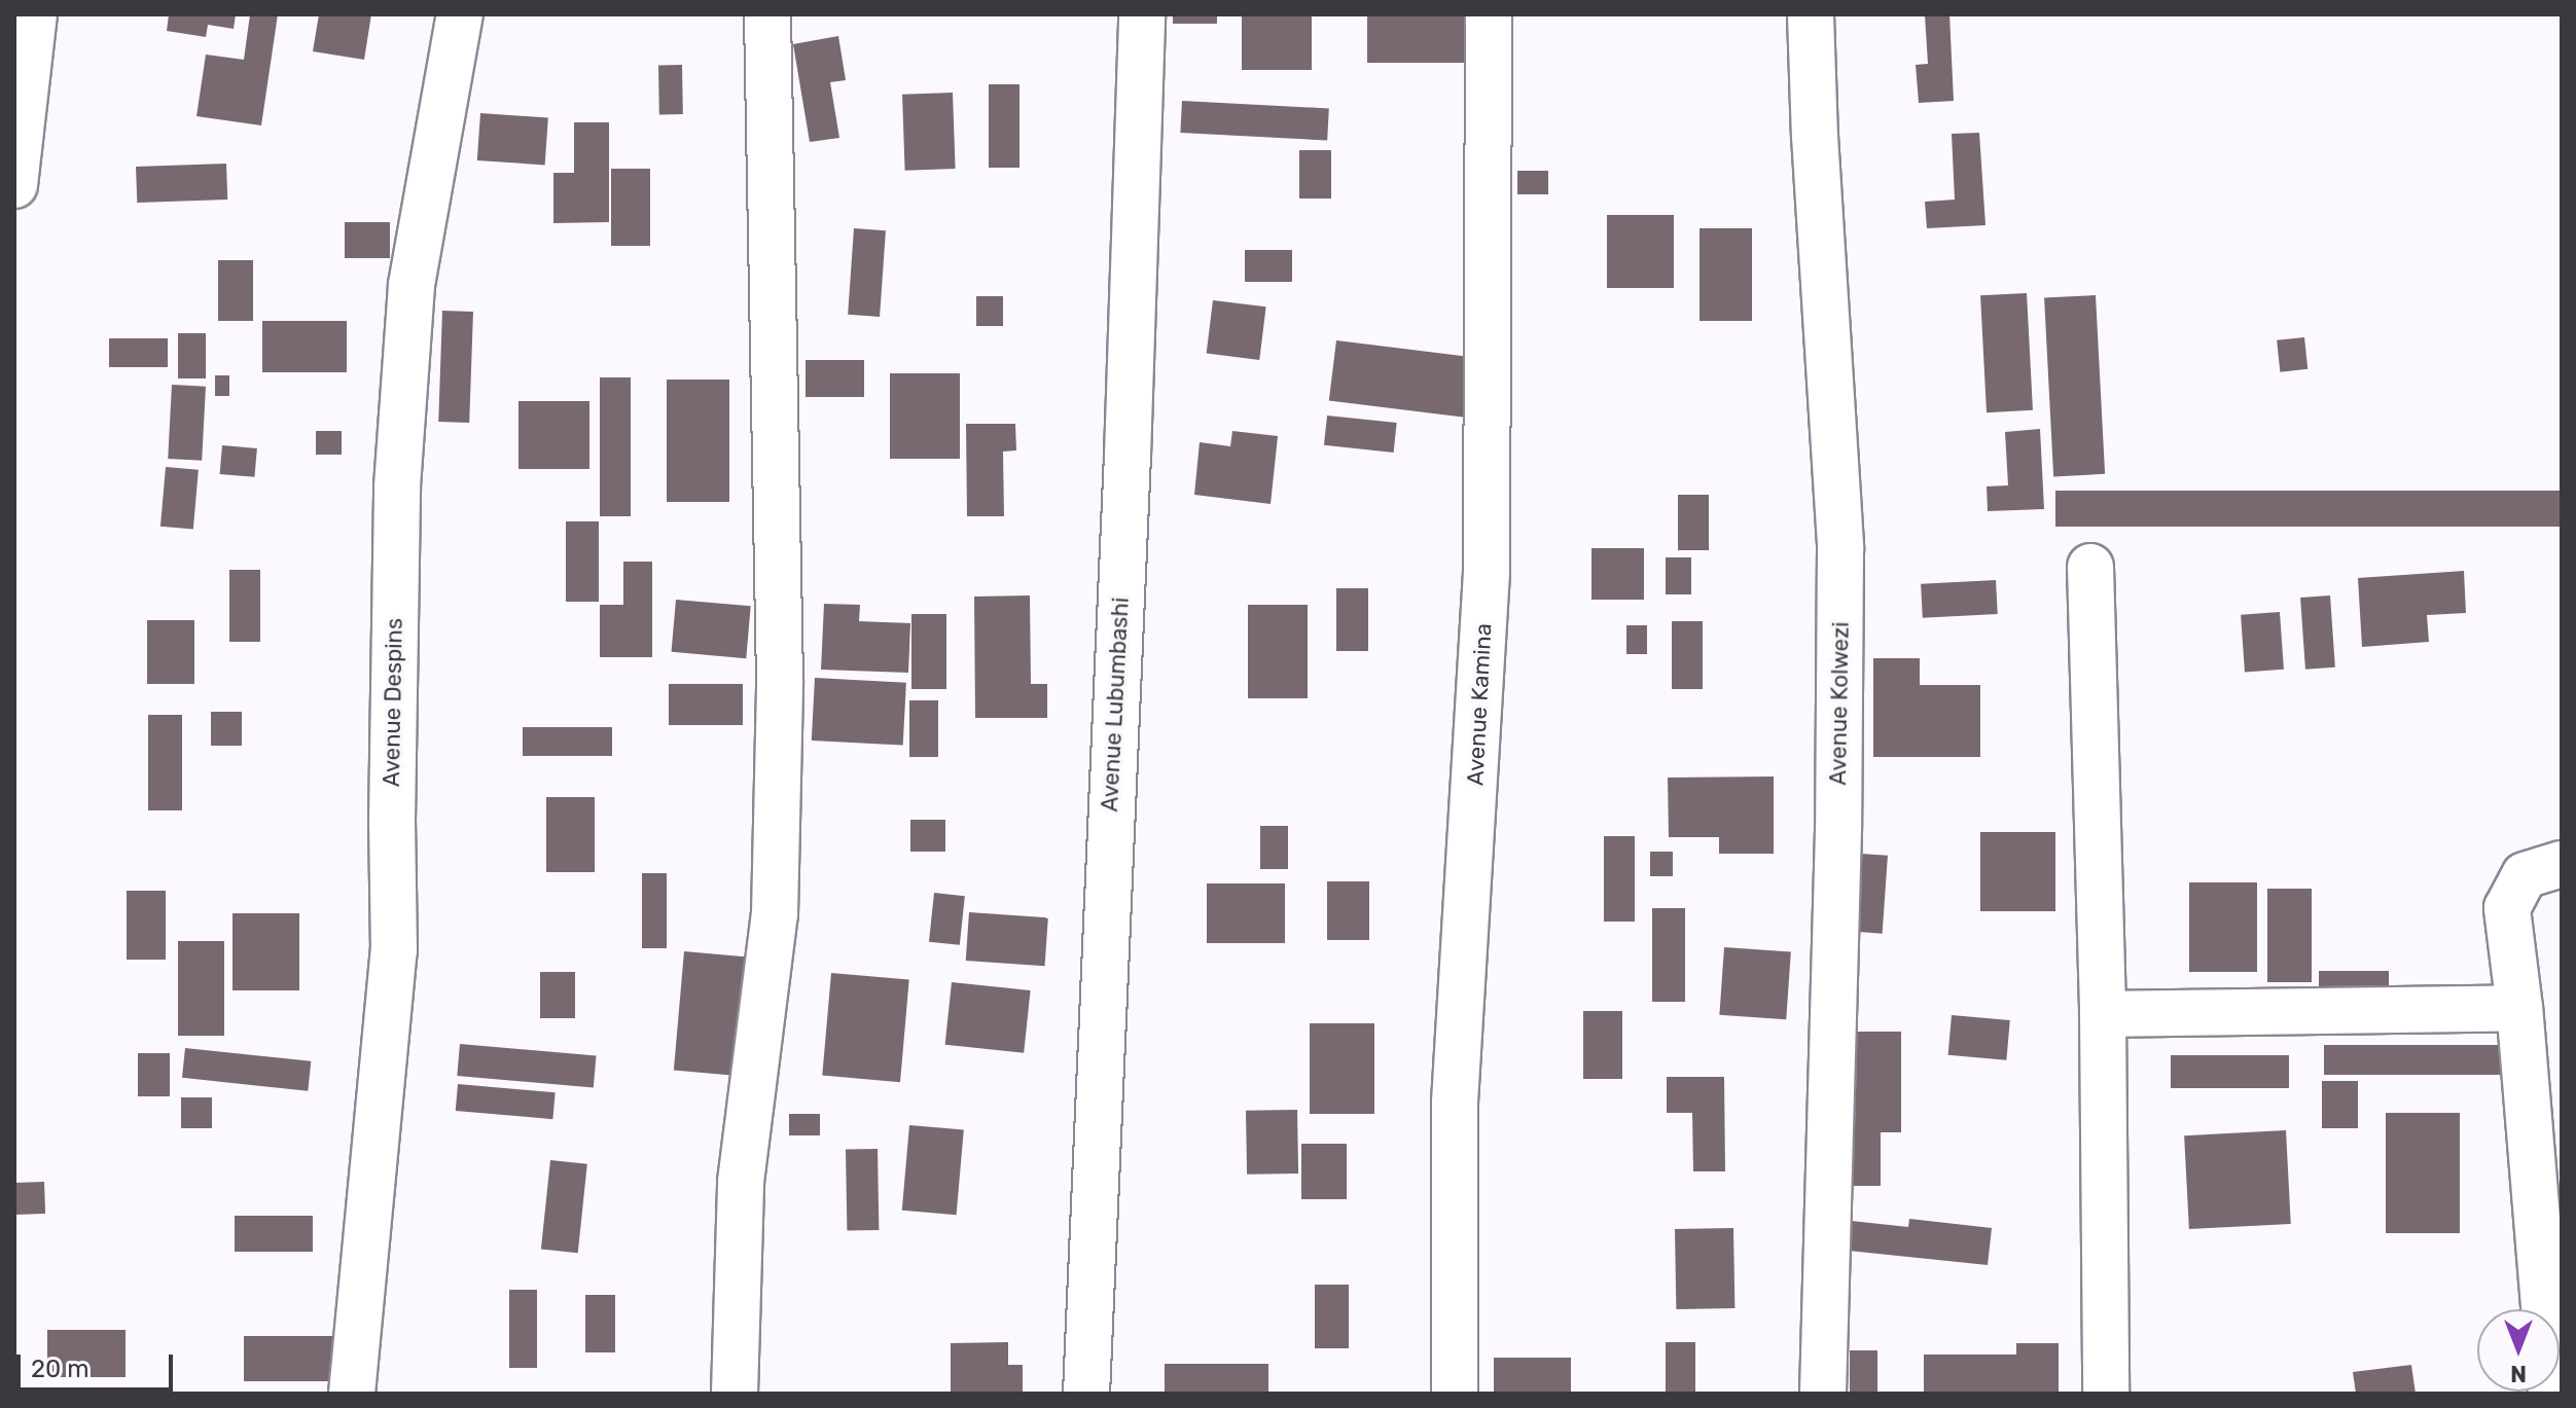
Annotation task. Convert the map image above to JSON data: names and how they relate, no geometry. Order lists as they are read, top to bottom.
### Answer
{
  "streets": {
    "street": [
      "Avenue Despins",
      "Avenue Kolwezi",
      "Avenue Lubumbashi",
      "Avenue Kamina"
    ]
  },
  "scale_bar": "20 m",
  "north": "bottom"
}
